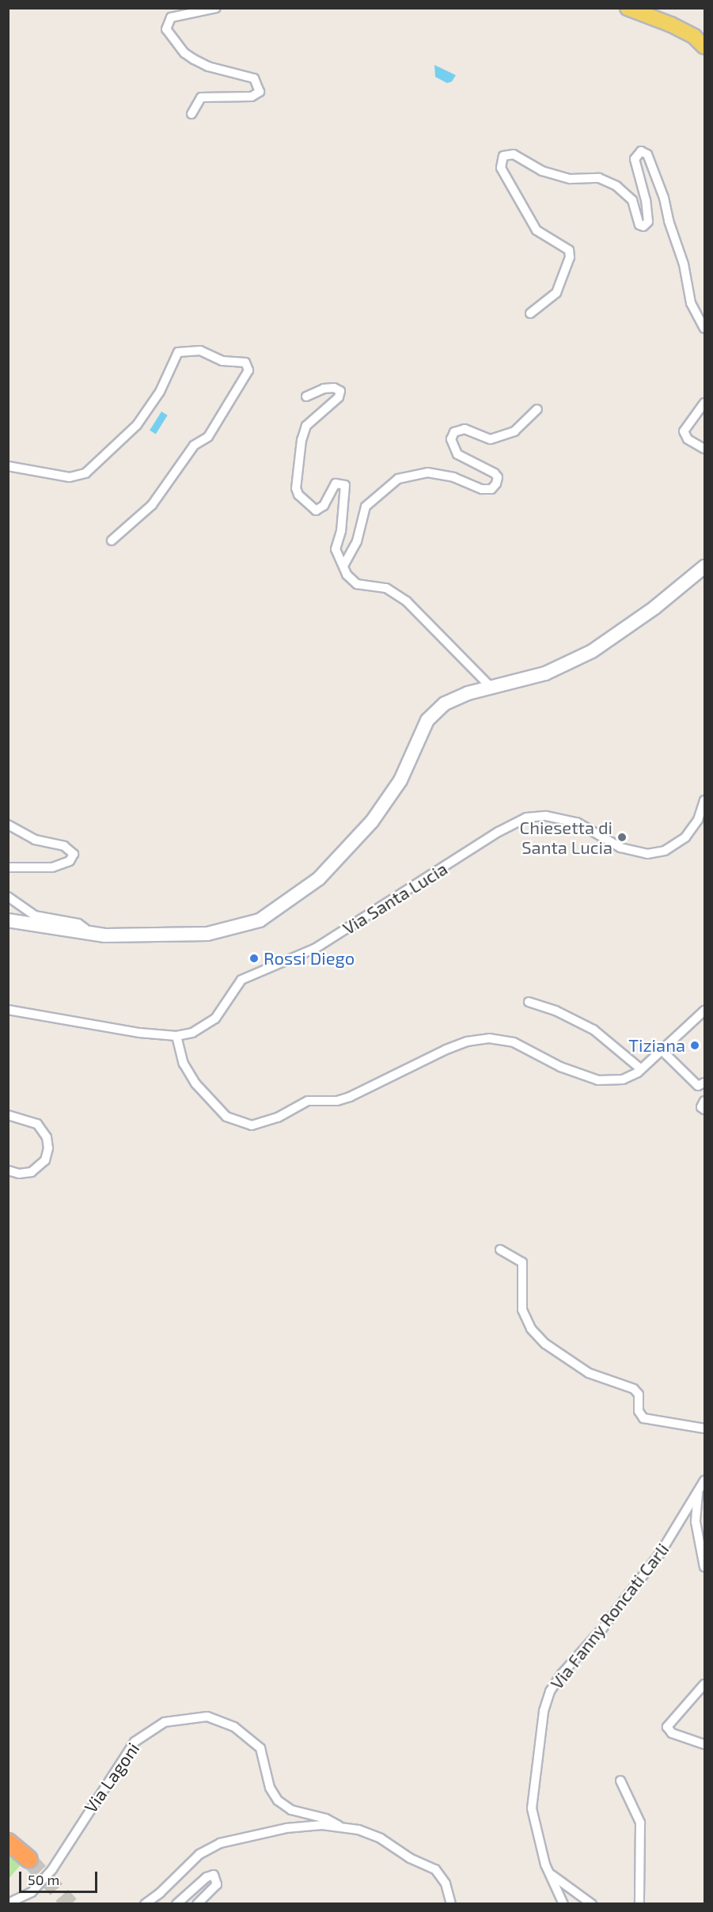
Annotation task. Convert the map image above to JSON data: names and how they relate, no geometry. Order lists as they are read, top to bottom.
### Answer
{
  "streets": {
    "street": ["Via Santa Lucia", "Via Fanny Roncati Carli", "Via Lagoni"]
  },
  "places": ["Chiesetta di Santa Lucia", "Rossi Diego", "Tiziana"],
  "scale_bar": "50 m"
}
